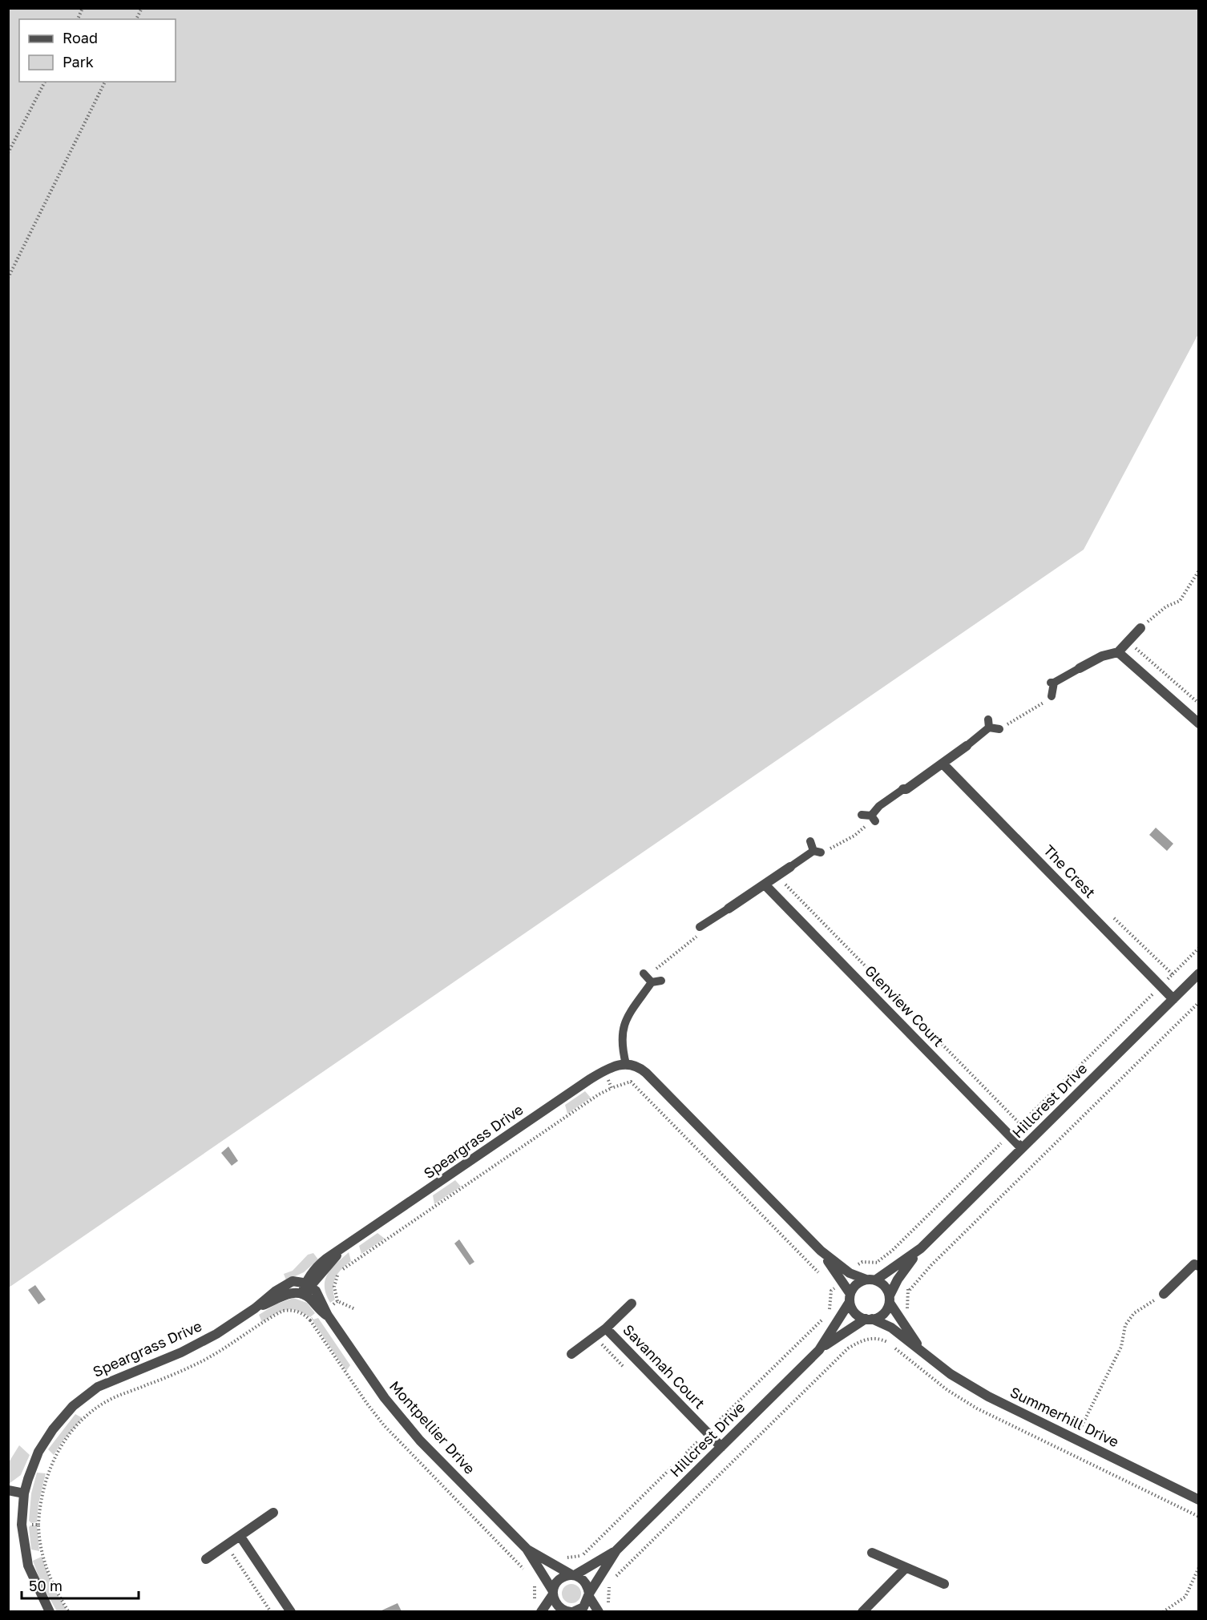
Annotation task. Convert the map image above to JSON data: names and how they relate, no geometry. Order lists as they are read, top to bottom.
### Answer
{
  "streets": {
    "street": [
      "The Crest",
      "Glenview Court",
      "Hillcrest Drive",
      "Speargrass Drive",
      "Savannah Court",
      "Summerhill Drive",
      "Montpellier Drive"
    ]
  },
  "crossings": [
    ["The Crest", "Hillcrest Drive"],
    ["Glenview Court", "Hillcrest Drive"],
    ["Hillcrest Drive", "Savannah Court"],
    ["Hillcrest Drive", "Summerhill Drive"],
    ["Hillcrest Drive", "Montpellier Drive"],
    ["Speargrass Drive", "Montpellier Drive"]
  ],
  "legend": ["Road", "Park"],
  "scale_bar": "50 m"
}
